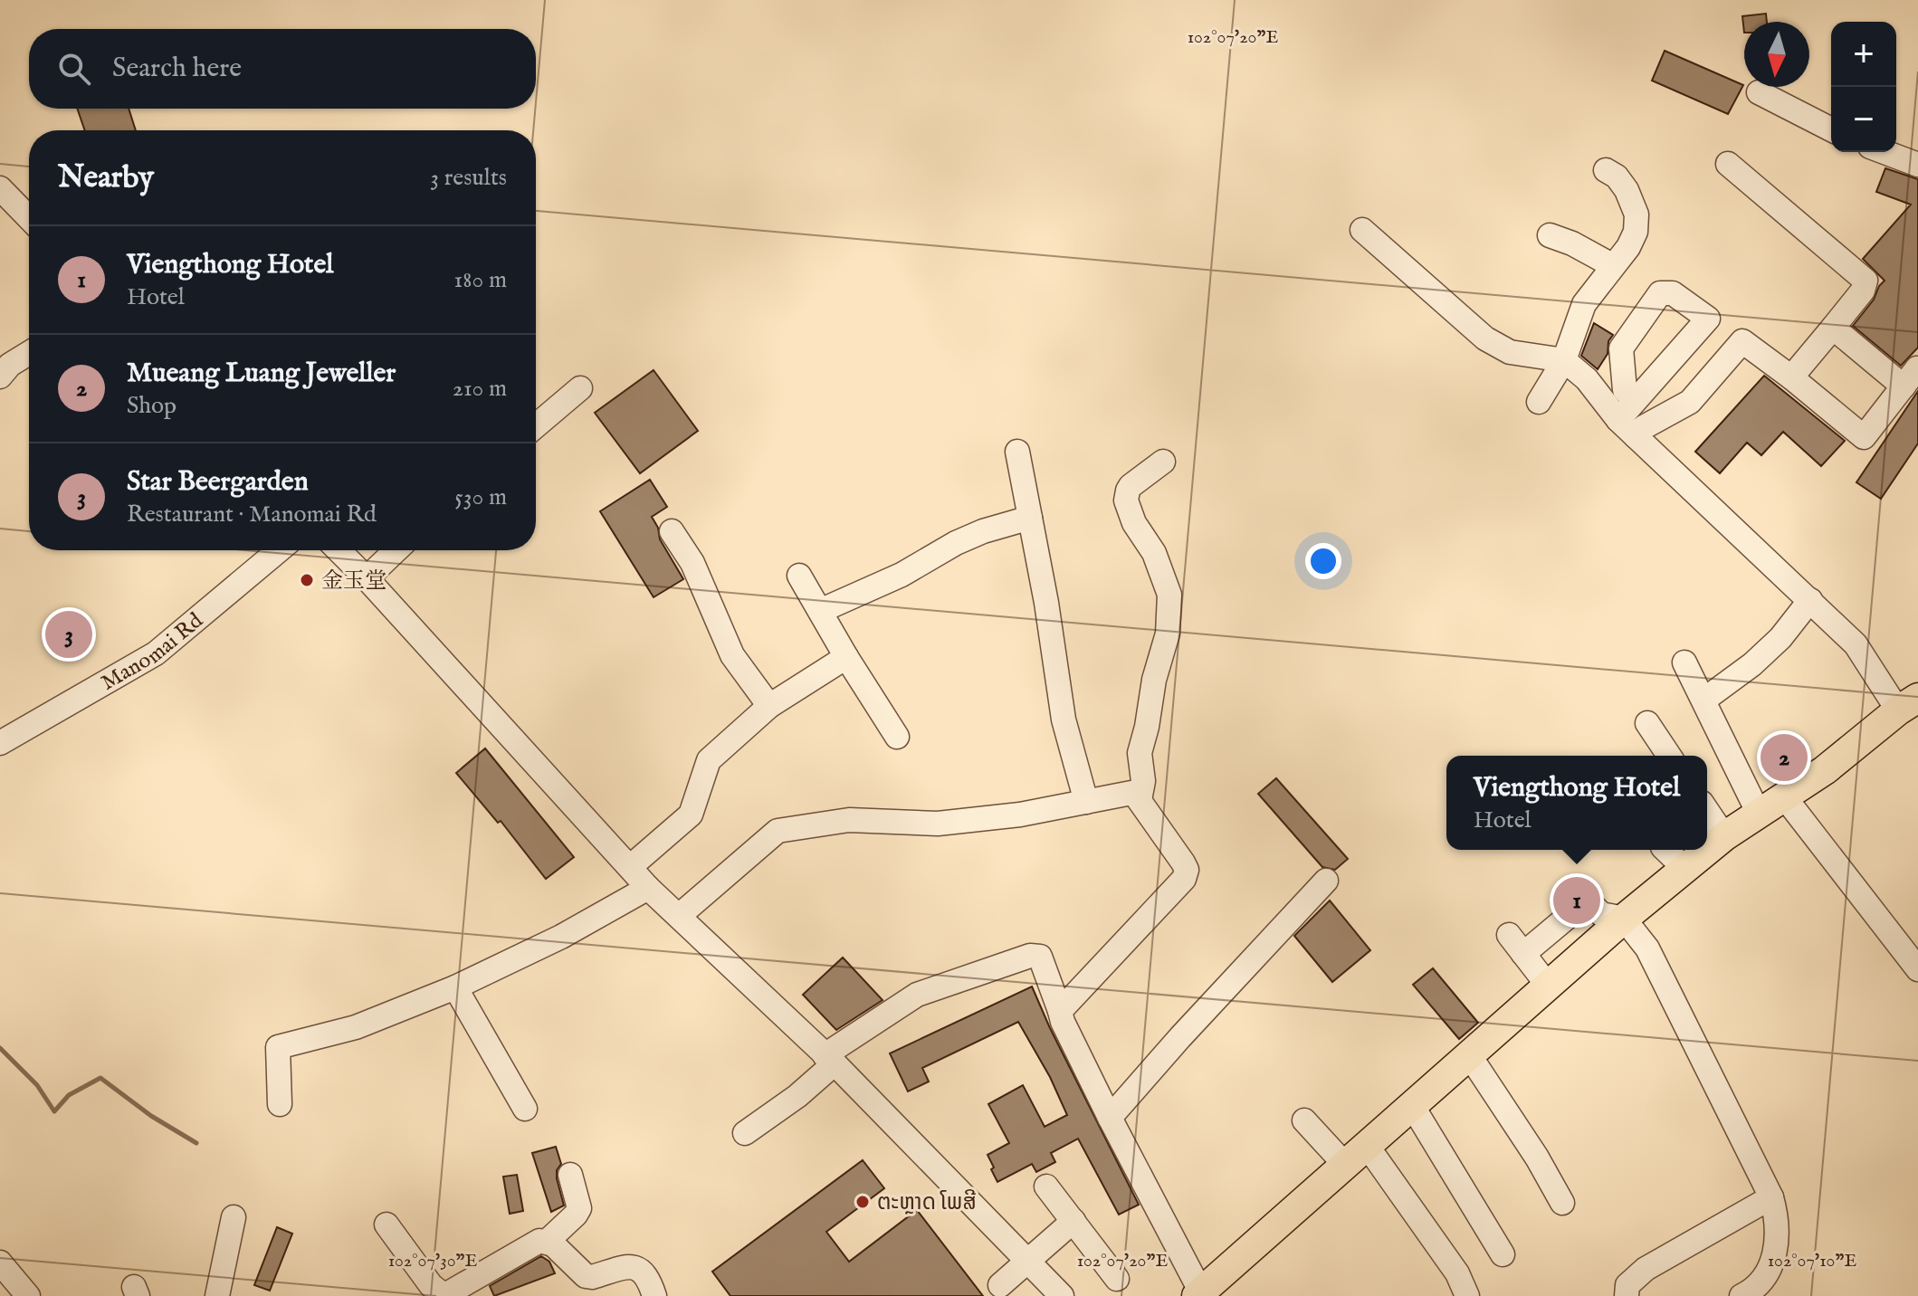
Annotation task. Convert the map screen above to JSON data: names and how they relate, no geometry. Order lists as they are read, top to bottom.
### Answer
{
  "streets": {
    "street": ["Manomai Rd"]
  },
  "places": ["金玉堂", "ຕະຫຼາດ ໂພສີ"],
  "north": "bottom",
  "page": {
    "map_buttons": ["+", "−"],
    "search": "Search here",
    "heading": ["Nearby", "3 results"],
    "list": [
      {
        "mark": "1",
        "name": "Viengthong Hotel",
        "note": "Hotel",
        "value": "180 m"
      },
      {
        "mark": "2",
        "name": "Mueang Luang Jeweller",
        "note": "Shop",
        "value": "210 m"
      },
      {
        "mark": "3",
        "name": "Star Beergarden",
        "note": "Restaurant · Manomai Rd",
        "value": "530 m"
      }
    ],
    "pins": ["3", "2", "1"],
    "popup": ["Viengthong Hotel", "Hotel"]
  },
  "coordinates": ["102°07'20\"E", "102°07'30\"E", "102°07'10\"E"]
}
